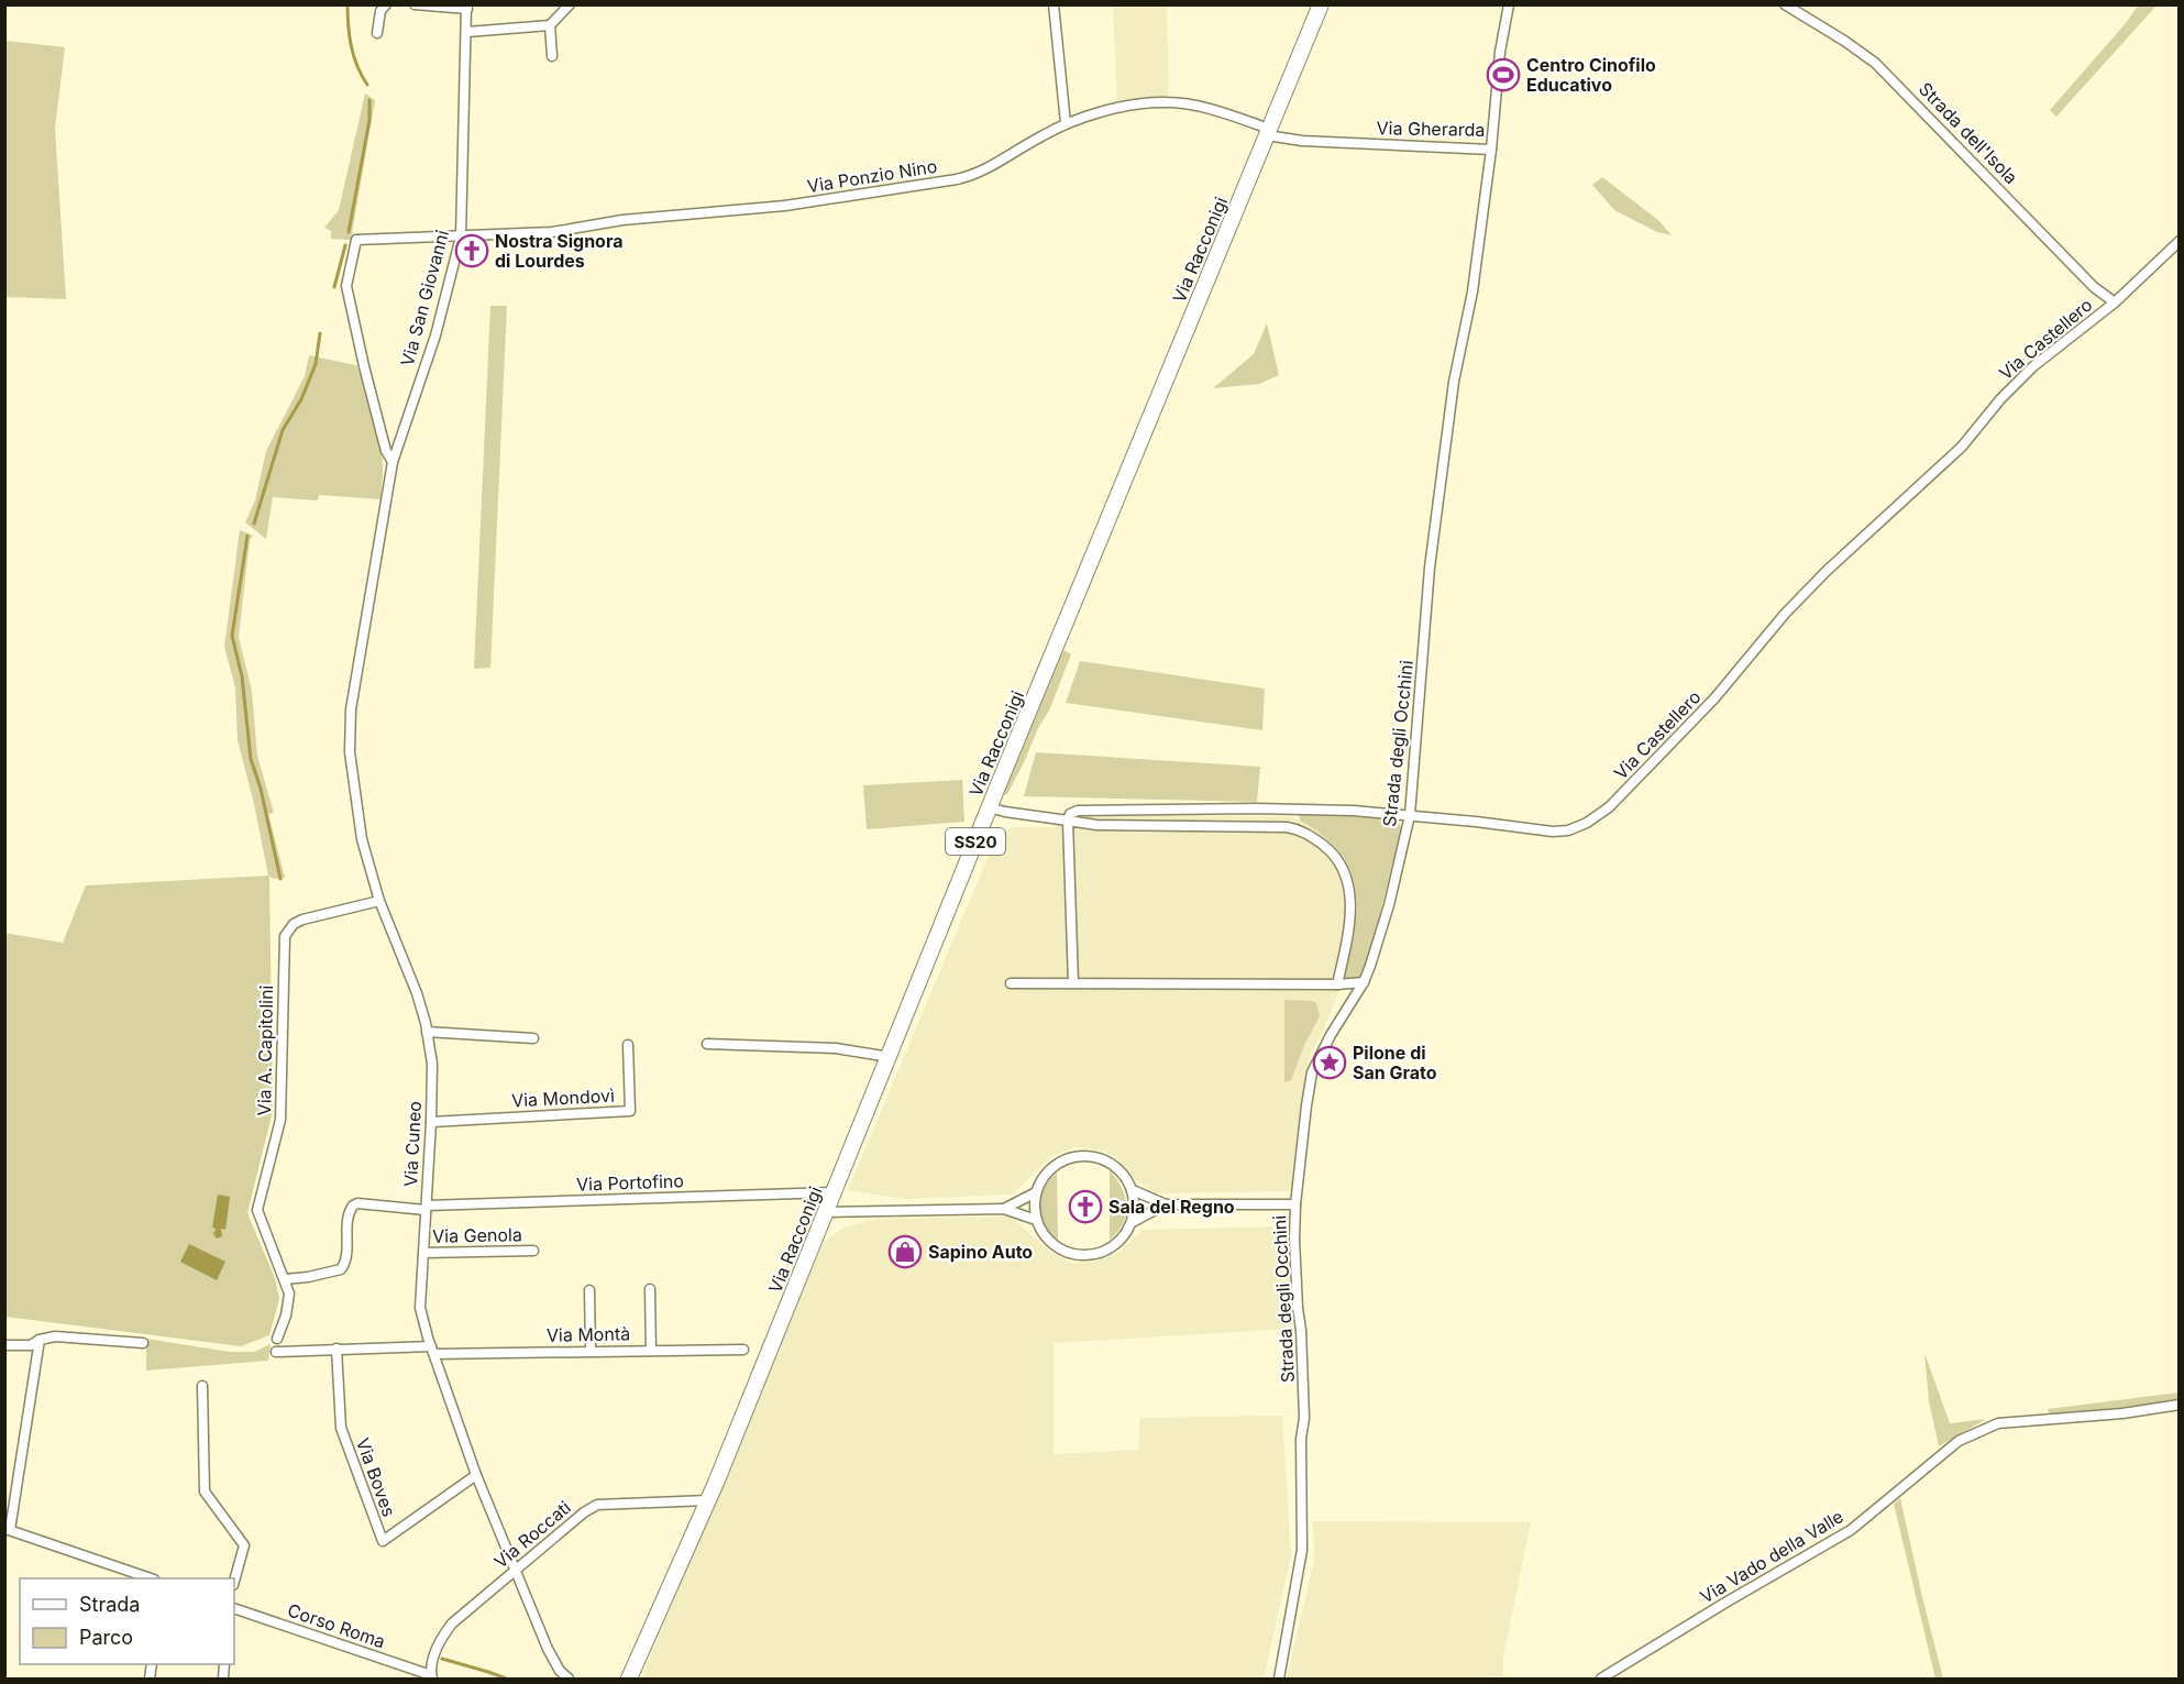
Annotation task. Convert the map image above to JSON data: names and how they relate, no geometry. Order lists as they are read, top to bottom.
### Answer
{
  "streets": {
    "main road": ["Via Racconigi", "SS20"],
    "street": [
      "Via Gherarda",
      "Strada dell'Isola",
      "Via Ponzio Nino",
      "Via San Giovanni",
      "Via Castellero",
      "Strada degli Occhini",
      "Via A. Capitolini",
      "Via Mondovì",
      "Via Cuneo",
      "Via Portofino",
      "Via Genola",
      "Via Montà",
      "Via Boves",
      "Via Roccati",
      "Via Vado della Valle",
      "Corso Roma"
    ]
  },
  "crossings": [
    ["Via Gherarda", "Via Ponzio Nino"],
    ["Via Gherarda", "Via Racconigi"],
    ["Via Gherarda", "Strada degli Occhini"],
    ["Strada dell'Isola", "Via Castellero"],
    ["Via Ponzio Nino", "Via Racconigi"],
    ["Via Ponzio Nino", "Via San Giovanni"],
    ["Via Racconigi", "Via Castellero"],
    ["Via Racconigi", "Via Portofino"],
    ["Via Racconigi", "Via Roccati"],
    ["Via San Giovanni", "Via Cuneo"],
    ["Via Castellero", "Strada degli Occhini"],
    ["Via A. Capitolini", "Via Cuneo"],
    ["Via A. Capitolini", "Via Portofino"],
    ["Via Mondovì", "Via Cuneo"],
    ["Via Cuneo", "Via Portofino"],
    ["Via Cuneo", "Via Genola"],
    ["Via Cuneo", "Via Montà"],
    ["Via Cuneo", "Via Boves"],
    ["Via Cuneo", "Via Roccati"],
    ["Via Montà", "Via Boves"],
    ["Via Roccati", "Corso Roma"]
  ],
  "places": {
    "sports": ["Centro Cinofilo Educativo"],
    "church": ["Nostra Signora di Lourdes", "Sala del Regno"],
    "place": ["Pilone di San Grato"],
    "shop": ["Sapino Auto"]
  },
  "legend": ["Strada", "Parco"]
}
